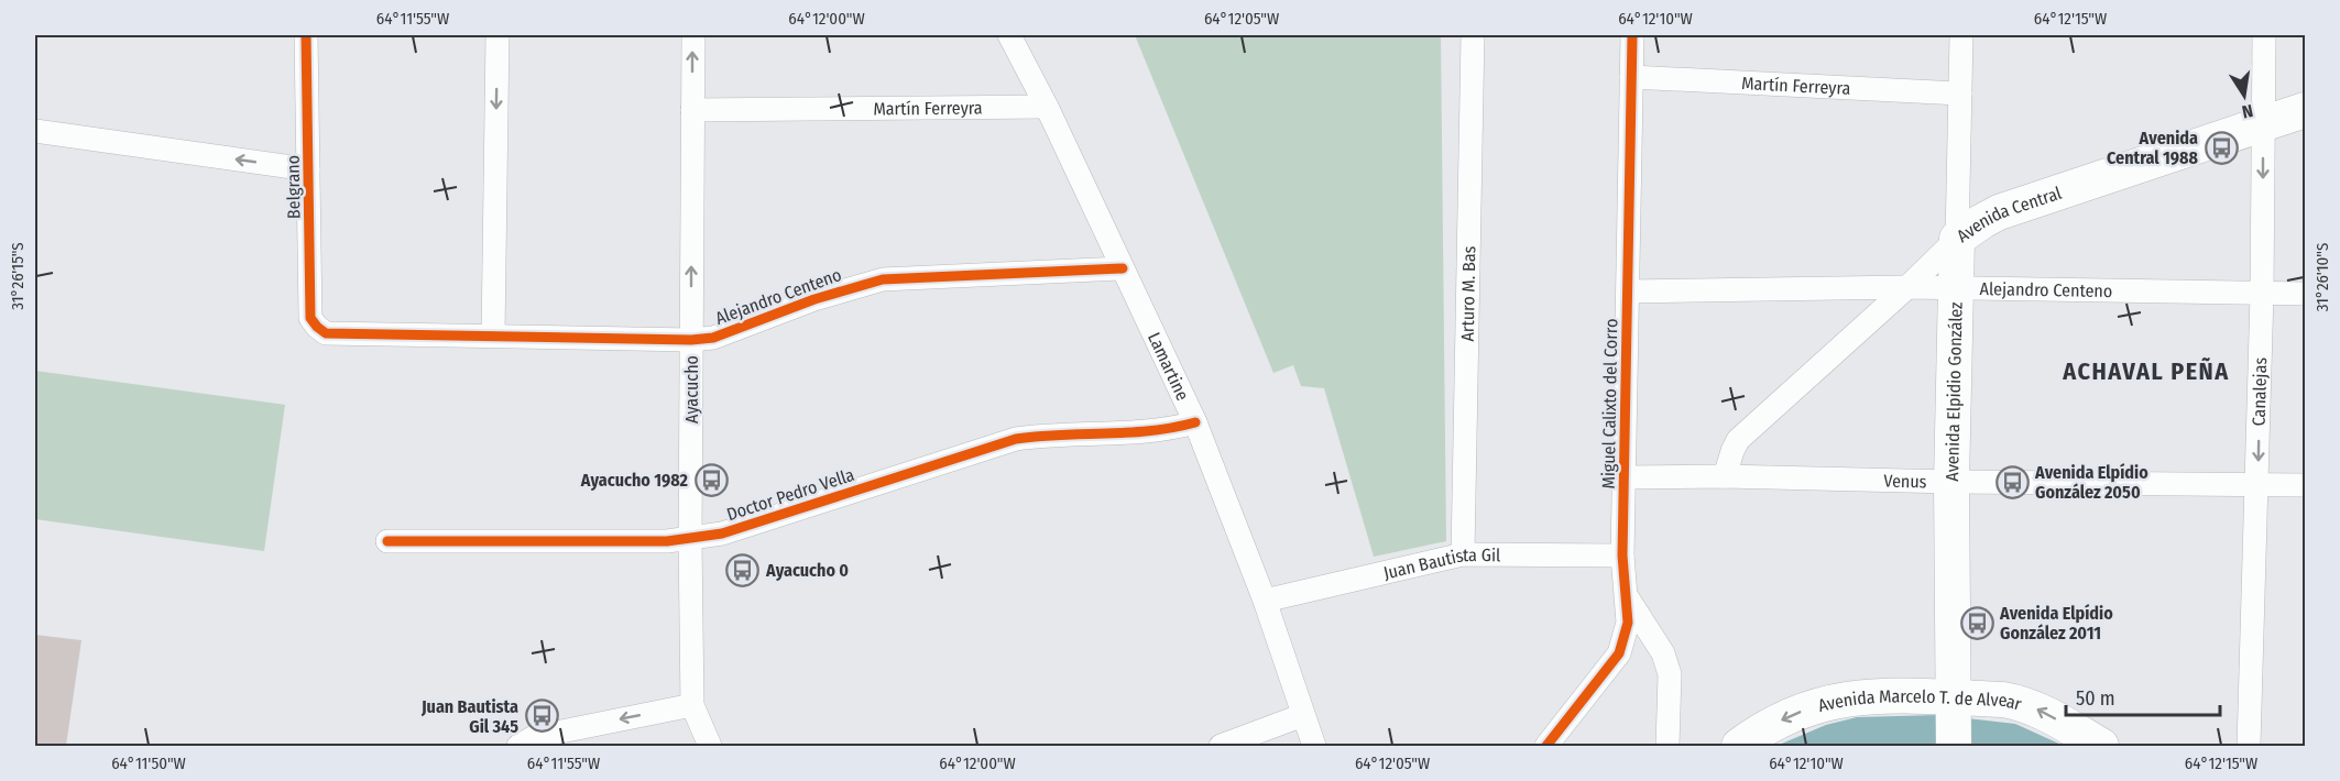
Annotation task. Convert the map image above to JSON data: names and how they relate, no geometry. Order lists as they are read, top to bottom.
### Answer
{
  "streets": {
    "main road": ["Avenida Central", "Avenida Elpidio González", "Avenida Marcelo T. de Alvear"],
    "street": [
      "Martín Ferreyra",
      "Belgrano",
      "Alejandro Centeno",
      "Arturo M. Bas",
      "Lamartine",
      "Ayacucho",
      "Canalejas",
      "Miguel Calixto del Corro",
      "Venus",
      "Doctor Pedro Vella",
      "Juan Bautista Gil"
    ]
  },
  "crossings": [
    ["Martín Ferreyra", "Lamartine"],
    ["Martín Ferreyra", "Ayacucho"],
    ["Martín Ferreyra", "Avenida Elpidio González"],
    ["Martín Ferreyra", "Miguel Calixto del Corro"],
    ["Belgrano", "Alejandro Centeno"],
    ["Avenida Central", "Alejandro Centeno"],
    ["Avenida Central", "Avenida Elpidio González"],
    ["Avenida Central", "Canalejas"],
    ["Avenida Central", "Venus"],
    ["Alejandro Centeno", "Lamartine"],
    ["Alejandro Centeno", "Ayacucho"],
    ["Alejandro Centeno", "Avenida Elpidio González"],
    ["Alejandro Centeno", "Canalejas"],
    ["Alejandro Centeno", "Miguel Calixto del Corro"],
    ["Arturo M. Bas", "Juan Bautista Gil"],
    ["Lamartine", "Doctor Pedro Vella"],
    ["Lamartine", "Juan Bautista Gil"],
    ["Ayacucho", "Doctor Pedro Vella"],
    ["Avenida Elpidio González", "Venus"],
    ["Avenida Elpidio González", "Avenida Marcelo T. de Alvear"],
    ["Canalejas", "Venus"],
    ["Miguel Calixto del Corro", "Venus"],
    ["Miguel Calixto del Corro", "Juan Bautista Gil"]
  ],
  "one_way": ["Canalejas", "Avenida Marcelo T. de Alvear"],
  "districts": ["ACHAVAL PEÑA"],
  "places": {
    "bus stop": [
      "Avenida Central 1988",
      "Ayacucho 1982",
      "Avenida Elpídio González 2050",
      "Ayacucho 0",
      "Avenida Elpídio González 2011",
      "Juan Bautista Gil 345"
    ]
  },
  "scale_bar": "50 m",
  "north": "bottom",
  "coordinates": [
    "64°11'55\"W",
    "64°12'00\"W",
    "64°12'05\"W",
    "64°12'10\"W",
    "64°12'15\"W",
    "31°26'15\"S",
    "31°26'10\"S",
    "64°11'50\"W"
  ]
}
